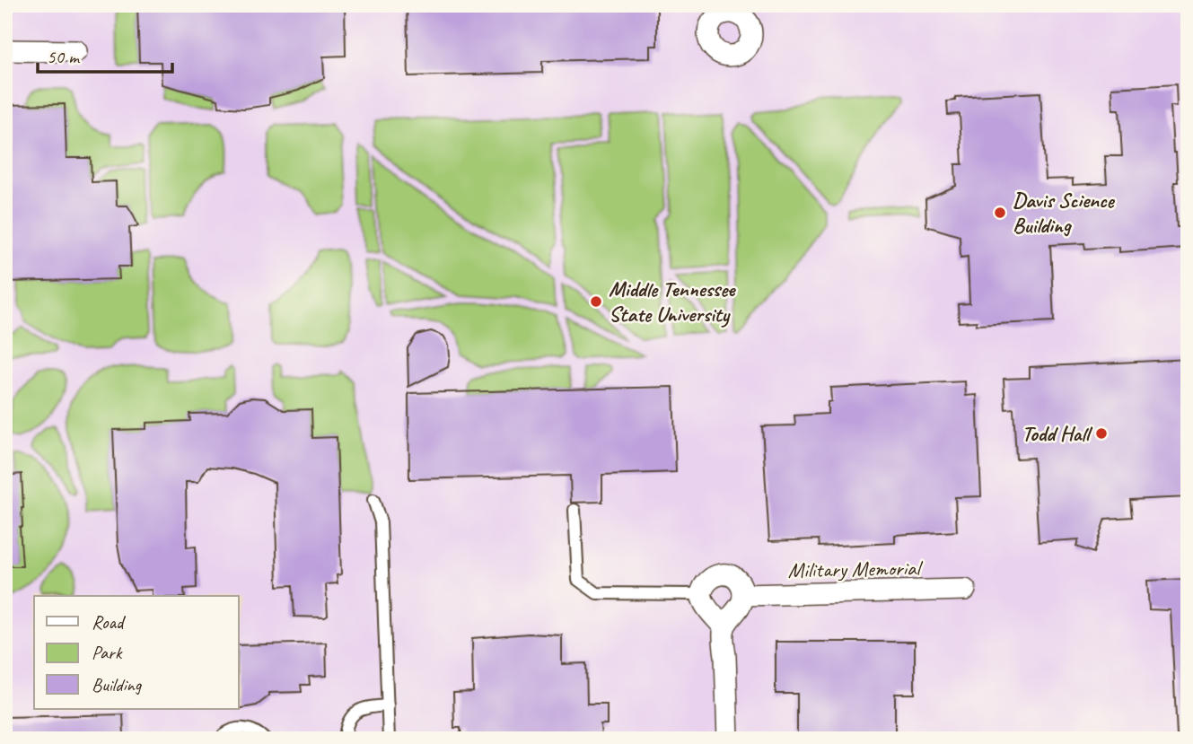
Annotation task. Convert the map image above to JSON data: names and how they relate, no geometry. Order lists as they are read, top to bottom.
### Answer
{
  "streets": {
    "street": ["Military Memorial"]
  },
  "places": ["Davis Science Building", "Middle Tennessee State University", "Todd Hall"],
  "legend": ["Road", "Park", "Building"],
  "scale_bar": "50 m"
}
